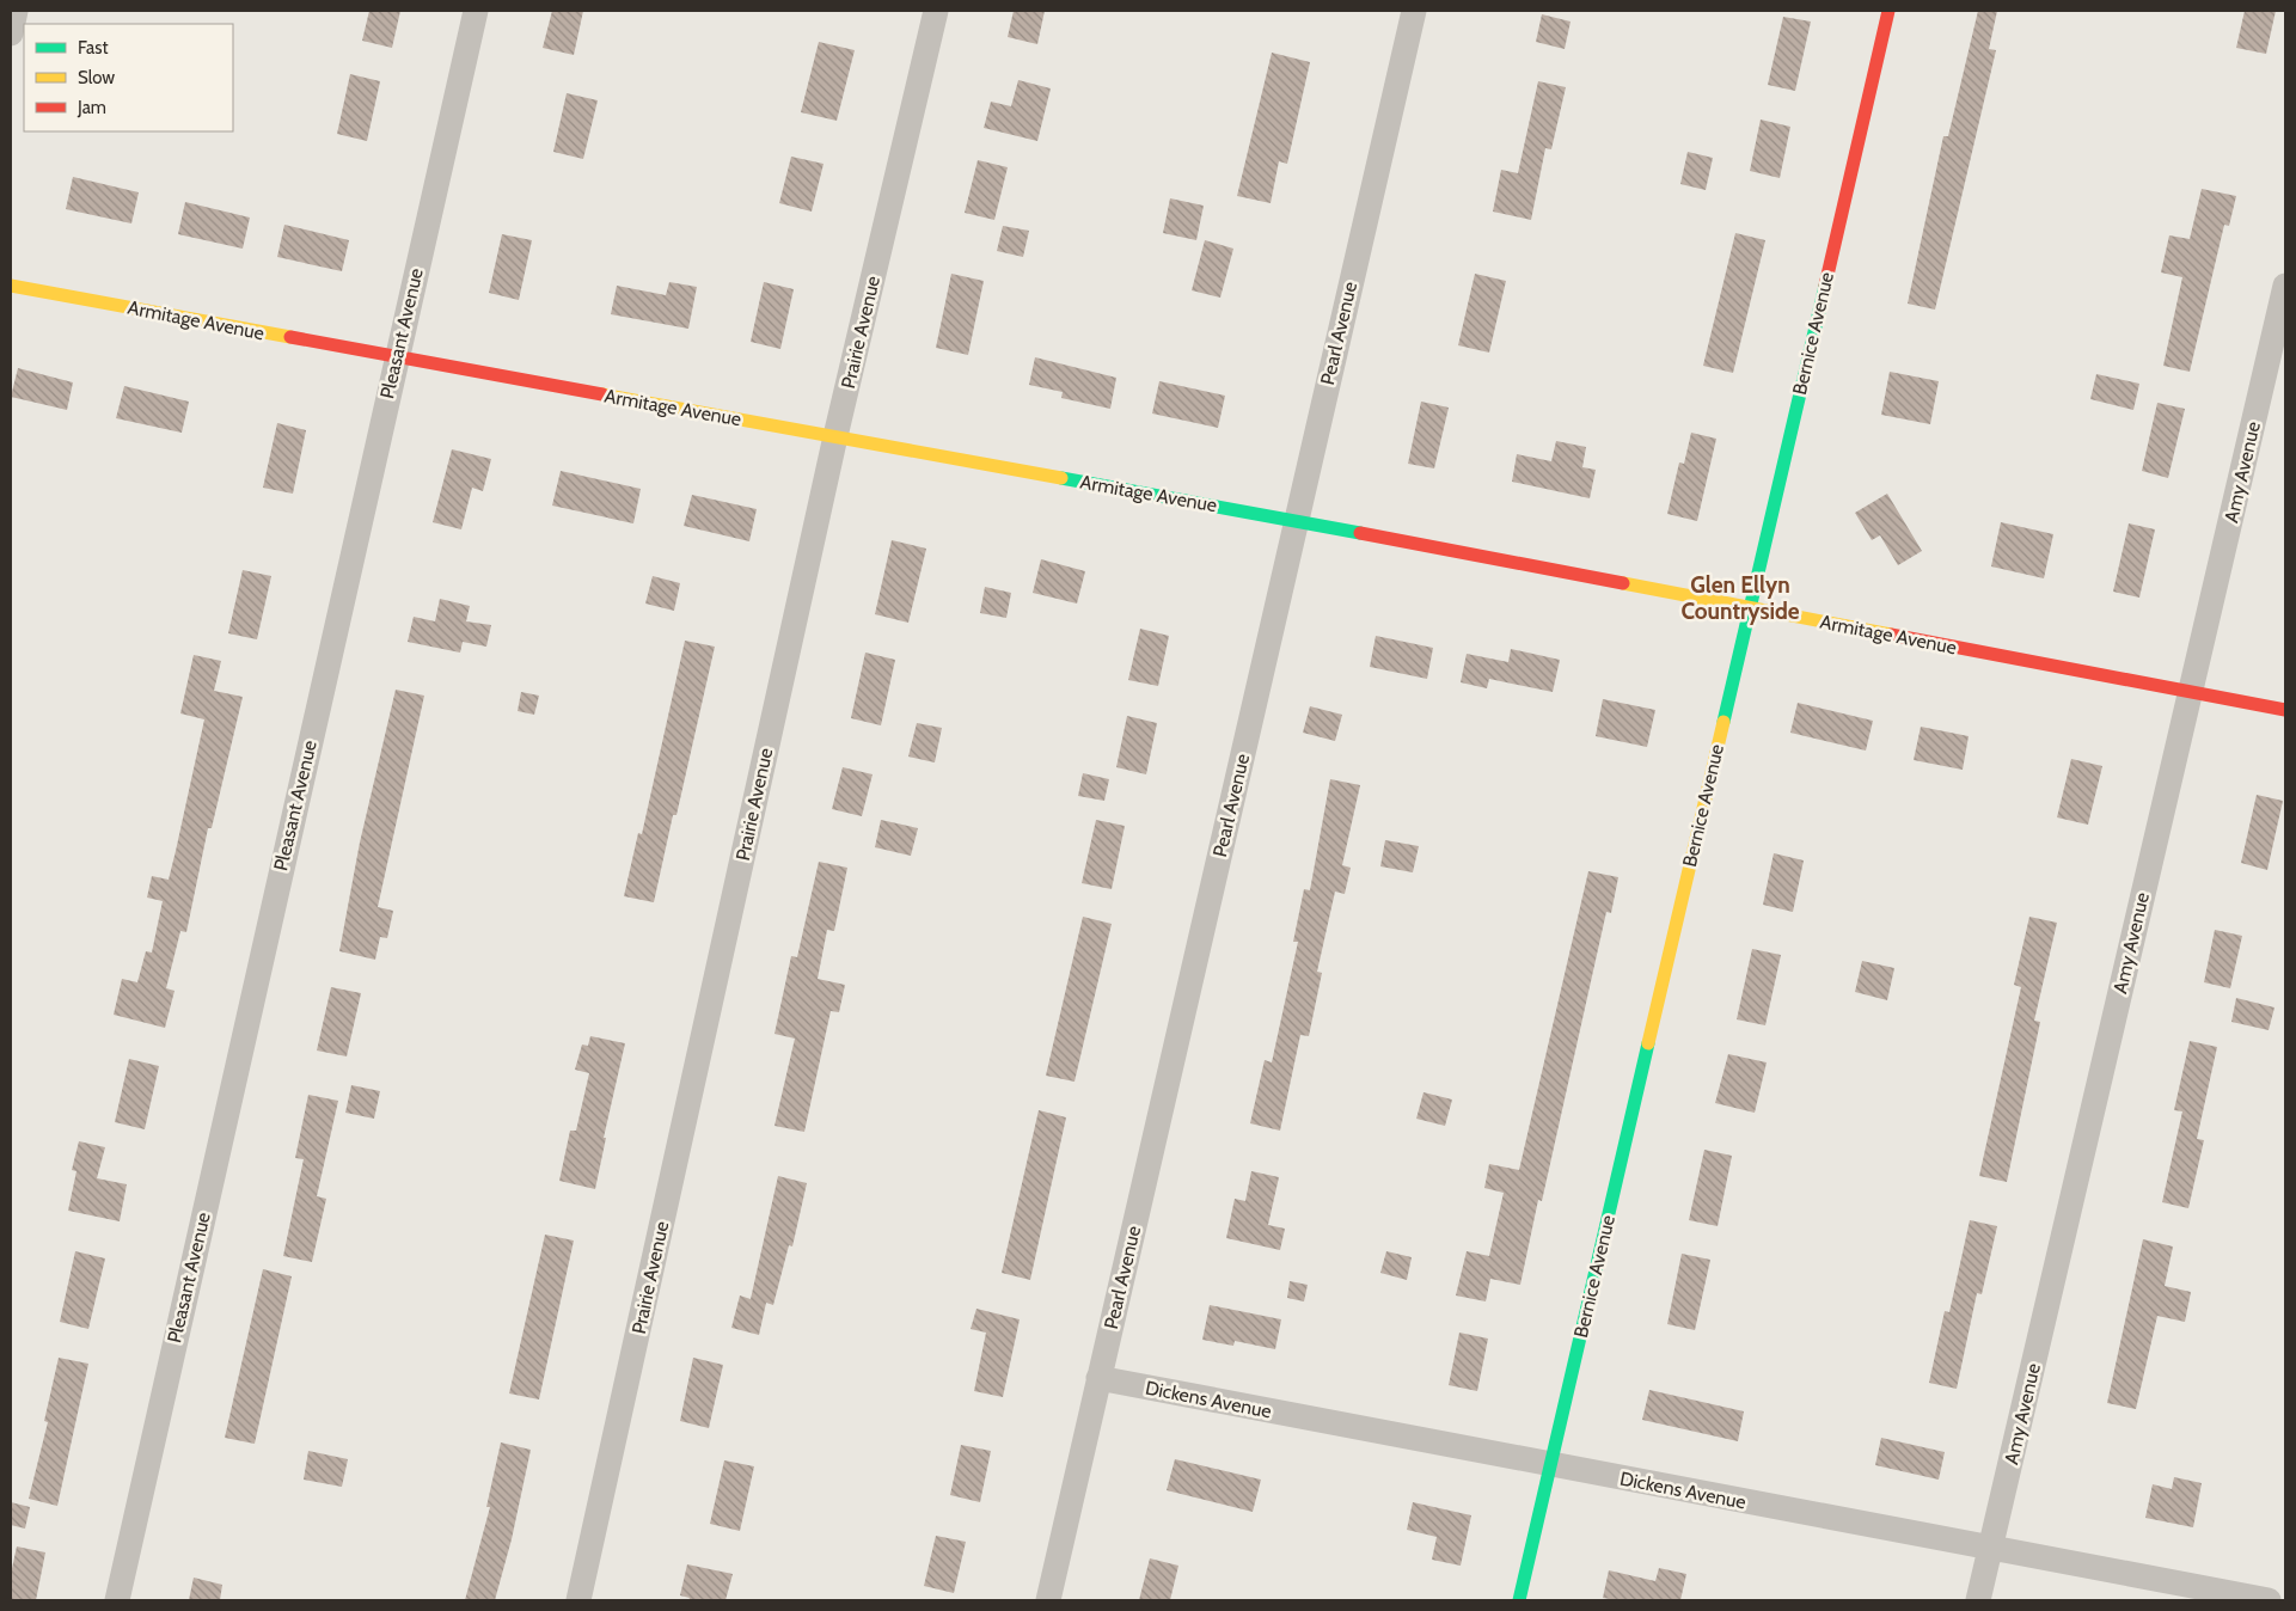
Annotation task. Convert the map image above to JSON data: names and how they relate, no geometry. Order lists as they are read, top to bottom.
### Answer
{
  "streets": {
    "street": [
      "Armitage Avenue",
      "Prairie Avenue",
      "Pleasant Avenue",
      "Pearl Avenue",
      "Bernice Avenue",
      "Amy Avenue",
      "Dickens Avenue"
    ]
  },
  "crossings": [
    ["Armitage Avenue", "Prairie Avenue"],
    ["Armitage Avenue", "Pleasant Avenue"],
    ["Armitage Avenue", "Pearl Avenue"],
    ["Armitage Avenue", "Bernice Avenue"],
    ["Armitage Avenue", "Amy Avenue"],
    ["Pearl Avenue", "Dickens Avenue"],
    ["Bernice Avenue", "Dickens Avenue"],
    ["Amy Avenue", "Dickens Avenue"]
  ],
  "districts": ["Glen Ellyn Countryside"],
  "legend": ["Fast", "Slow", "Jam"]
}
